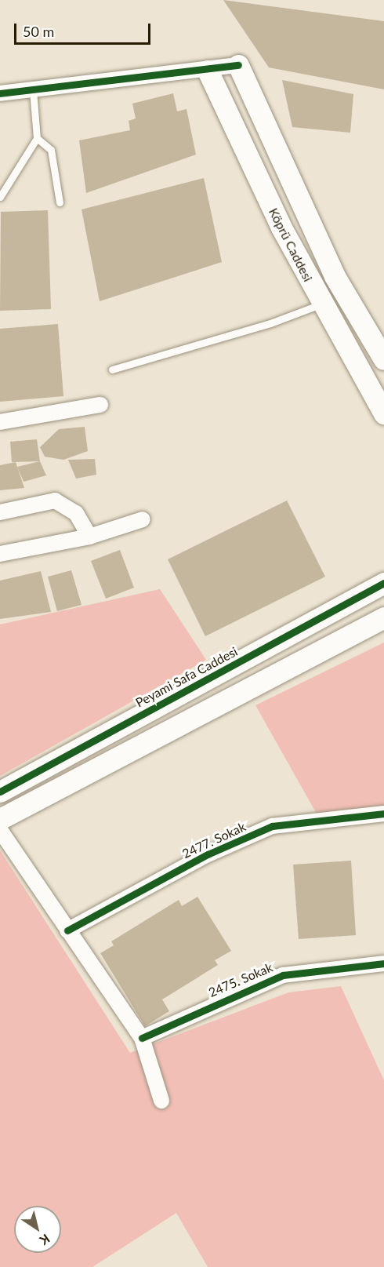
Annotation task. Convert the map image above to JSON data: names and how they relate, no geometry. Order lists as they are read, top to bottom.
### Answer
{
  "streets": {
    "street": [
      "Köprü Caddesi",
      "Peyami Safa Caddesi",
      "2477. Sokak",
      "2475. Sokak"
    ]
  },
  "scale_bar": "50 m",
  "north": "bottom right"
}
